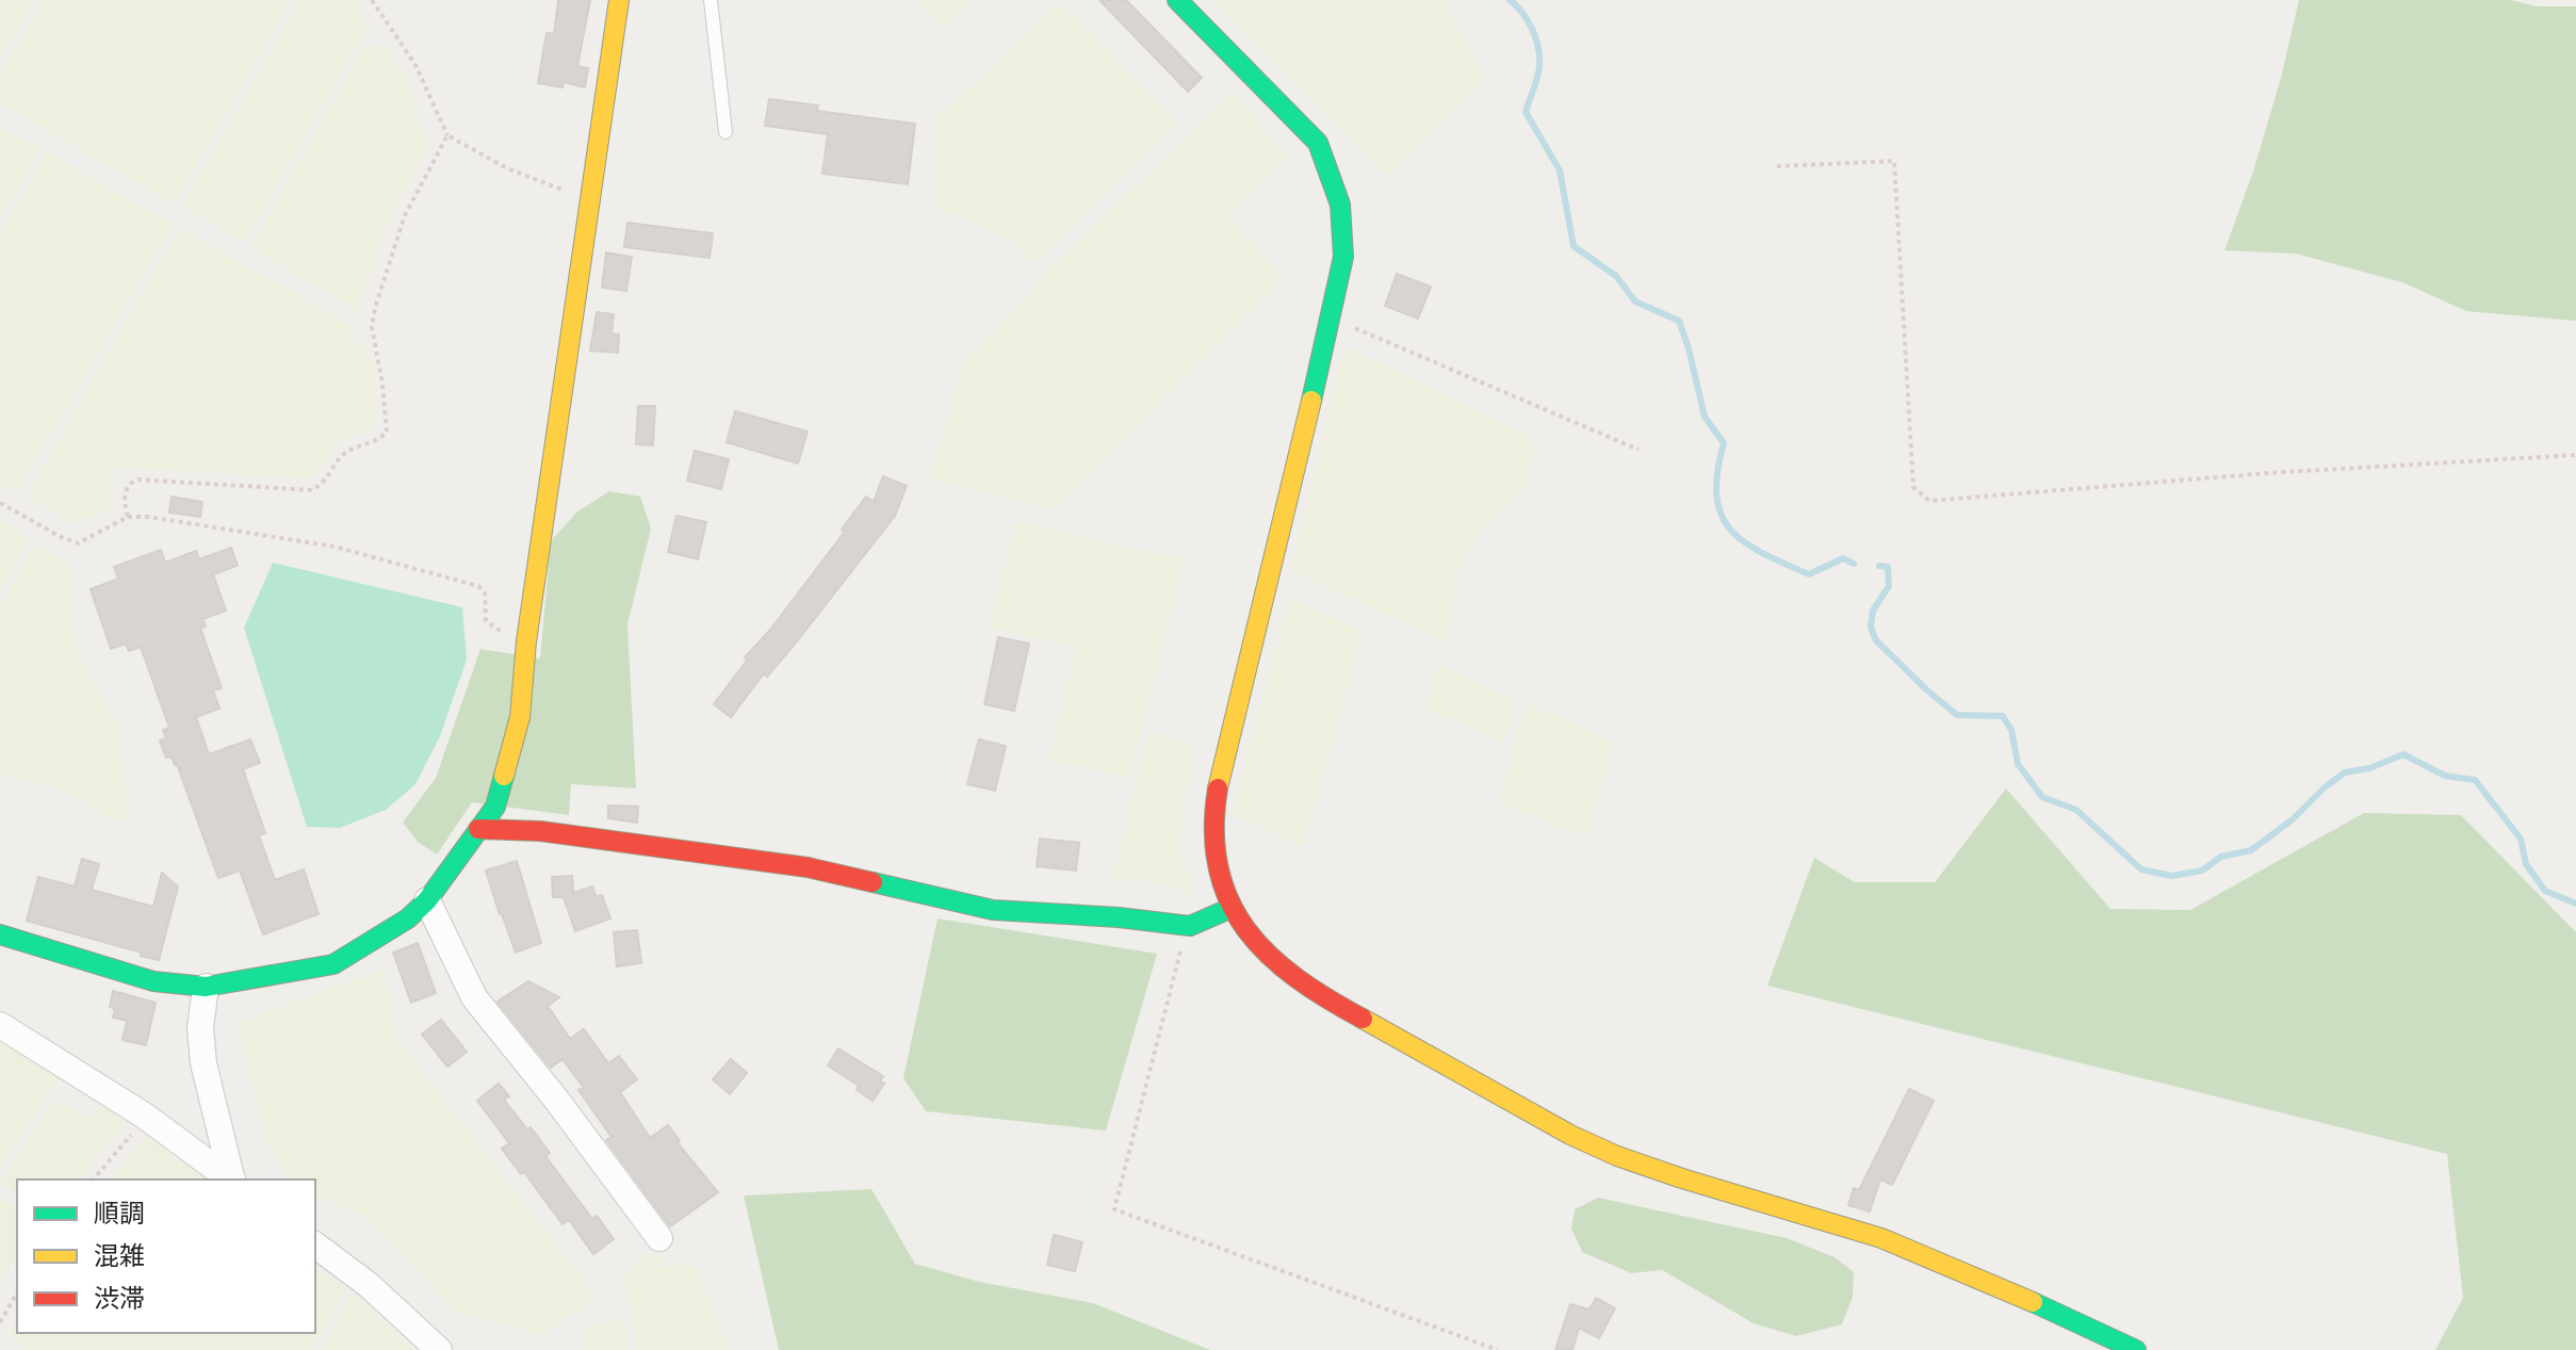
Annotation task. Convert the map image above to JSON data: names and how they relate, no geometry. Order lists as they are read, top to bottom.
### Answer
{
  "legend": ["順調", "混雑", "渋滞"]
}
